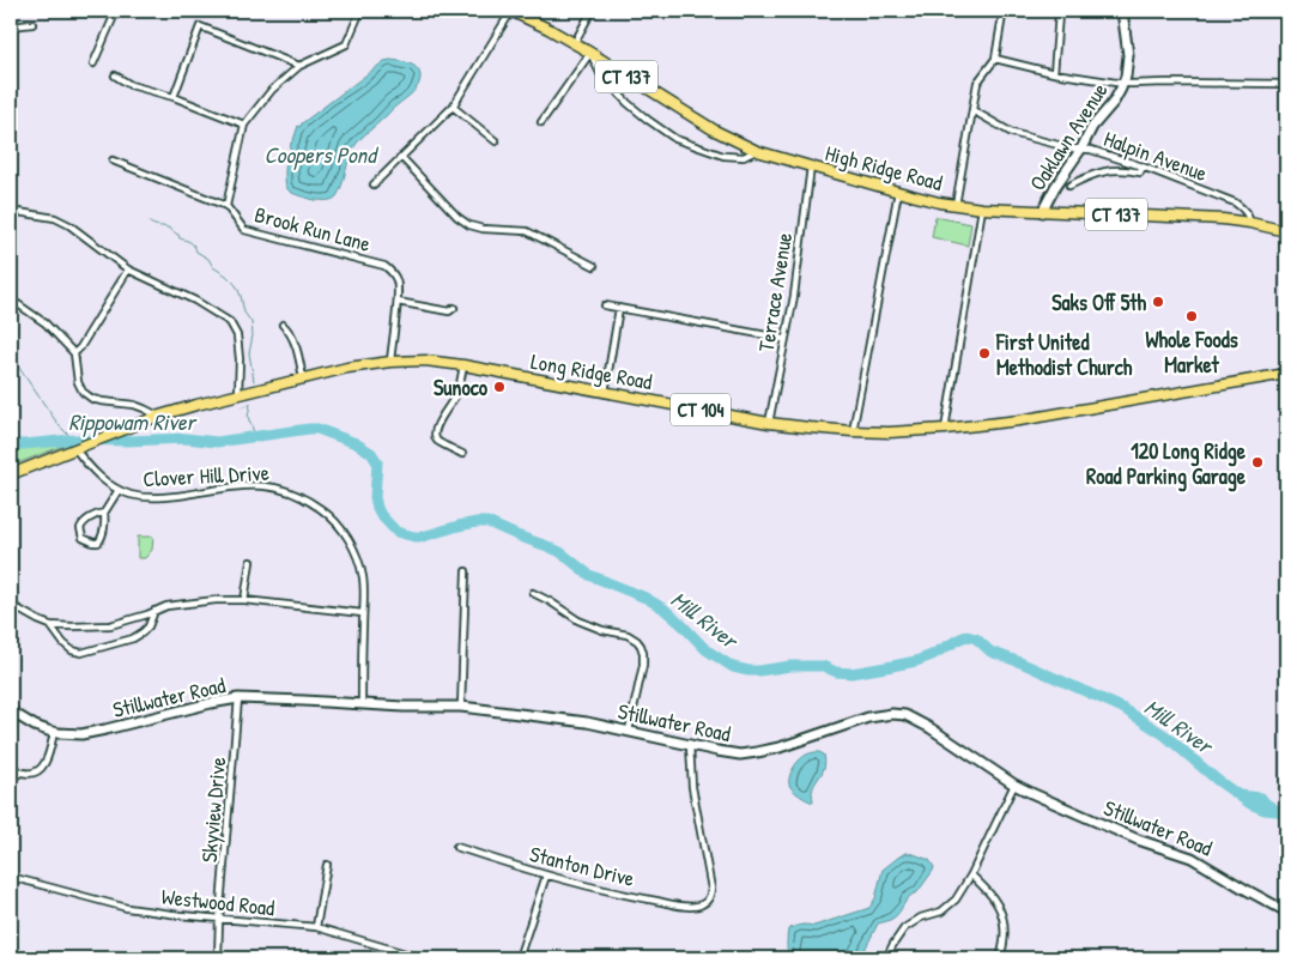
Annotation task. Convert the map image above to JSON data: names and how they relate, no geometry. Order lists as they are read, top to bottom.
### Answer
{
  "streets": {
    "main road": [
      "CT 137",
      "Oaklawn Avenue",
      "High Ridge Road",
      "Long Ridge Road",
      "CT 104",
      "Stillwater Road"
    ],
    "street": [
      "Halpin Avenue",
      "Brook Run Lane",
      "Terrace Avenue",
      "Clover Hill Drive",
      "Skyview Drive",
      "Stanton Drive",
      "Westwood Road"
    ]
  },
  "crossings": [
    ["Oaklawn Avenue", "Halpin Avenue"],
    ["Oaklawn Avenue", "High Ridge Road"],
    ["Halpin Avenue", "High Ridge Road"],
    ["High Ridge Road", "Terrace Avenue"],
    ["Brook Run Lane", "Long Ridge Road"],
    ["Terrace Avenue", "Long Ridge Road"],
    ["Long Ridge Road", "Clover Hill Drive"],
    ["Clover Hill Drive", "Stillwater Road"],
    ["Stillwater Road", "Skyview Drive"],
    ["Stillwater Road", "Stanton Drive"],
    ["Skyview Drive", "Westwood Road"]
  ],
  "water": ["Coopers Pond", "Rippowam River", "Mill River"],
  "places": [
    "Saks Off 5th",
    "Whole Foods Market",
    "First United Methodist Church",
    "Sunoco",
    "120 Long Ridge Road Parking Garage"
  ]
}
